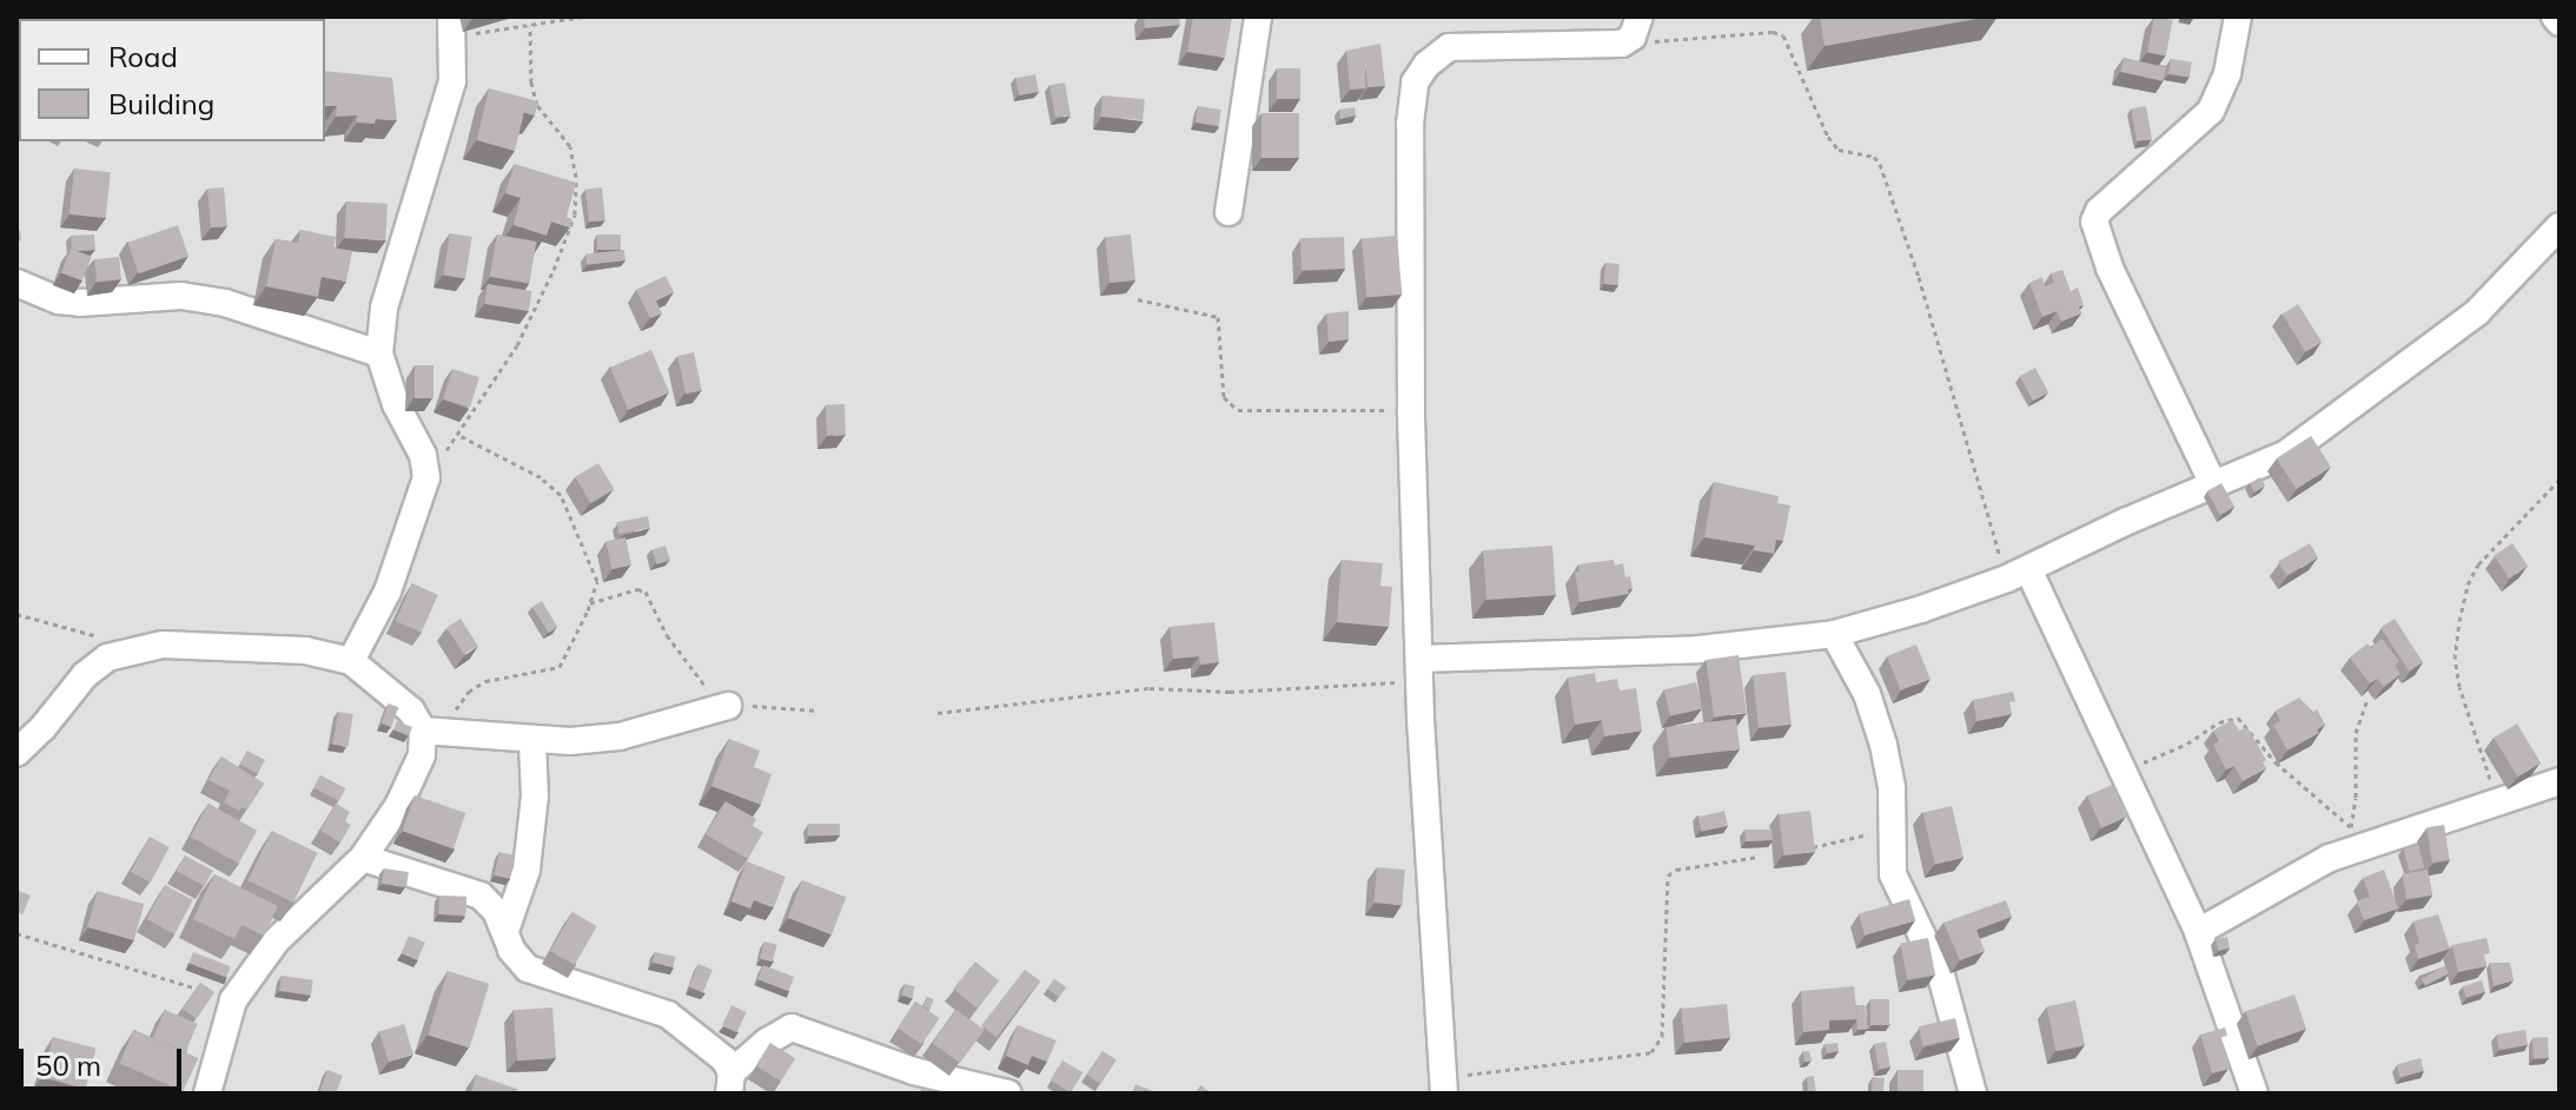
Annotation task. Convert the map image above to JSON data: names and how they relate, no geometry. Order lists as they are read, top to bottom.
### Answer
{
  "legend": ["Road", "Building"],
  "scale_bar": "50 m"
}
